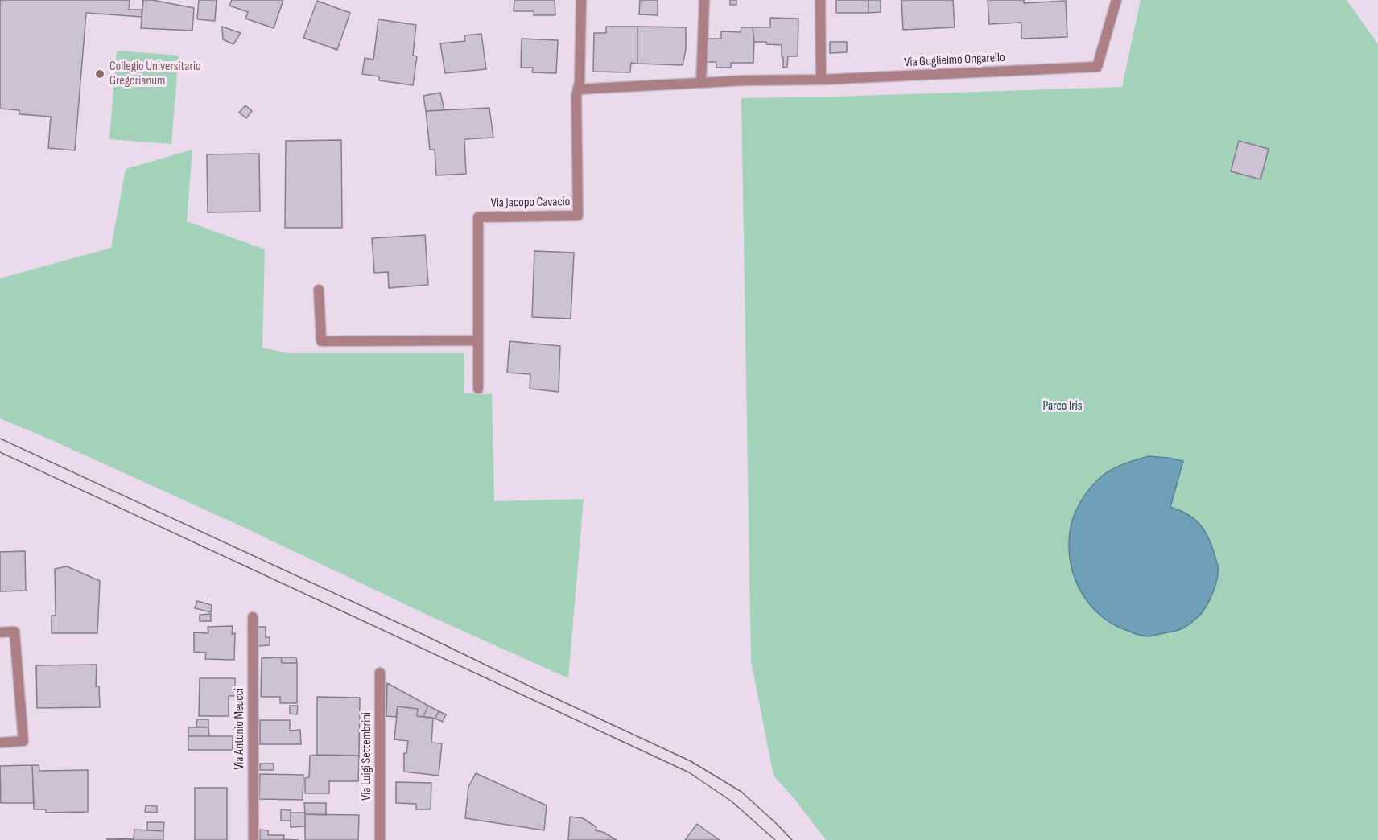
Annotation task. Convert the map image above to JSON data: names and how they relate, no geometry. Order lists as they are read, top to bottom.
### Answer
{
  "streets": {
    "street": [
      "Via Guglielmo Ongarello",
      "Via Jacopo Cavacio",
      "Via Antonio Meucci",
      "Via Luigi Settembrini"
    ]
  },
  "crossings": [
    ["Via Guglielmo Ongarello", "Via Jacopo Cavacio"]
  ],
  "parks": ["Parco Iris"],
  "places": ["Collegio Universitario Gregorianum"]
}
